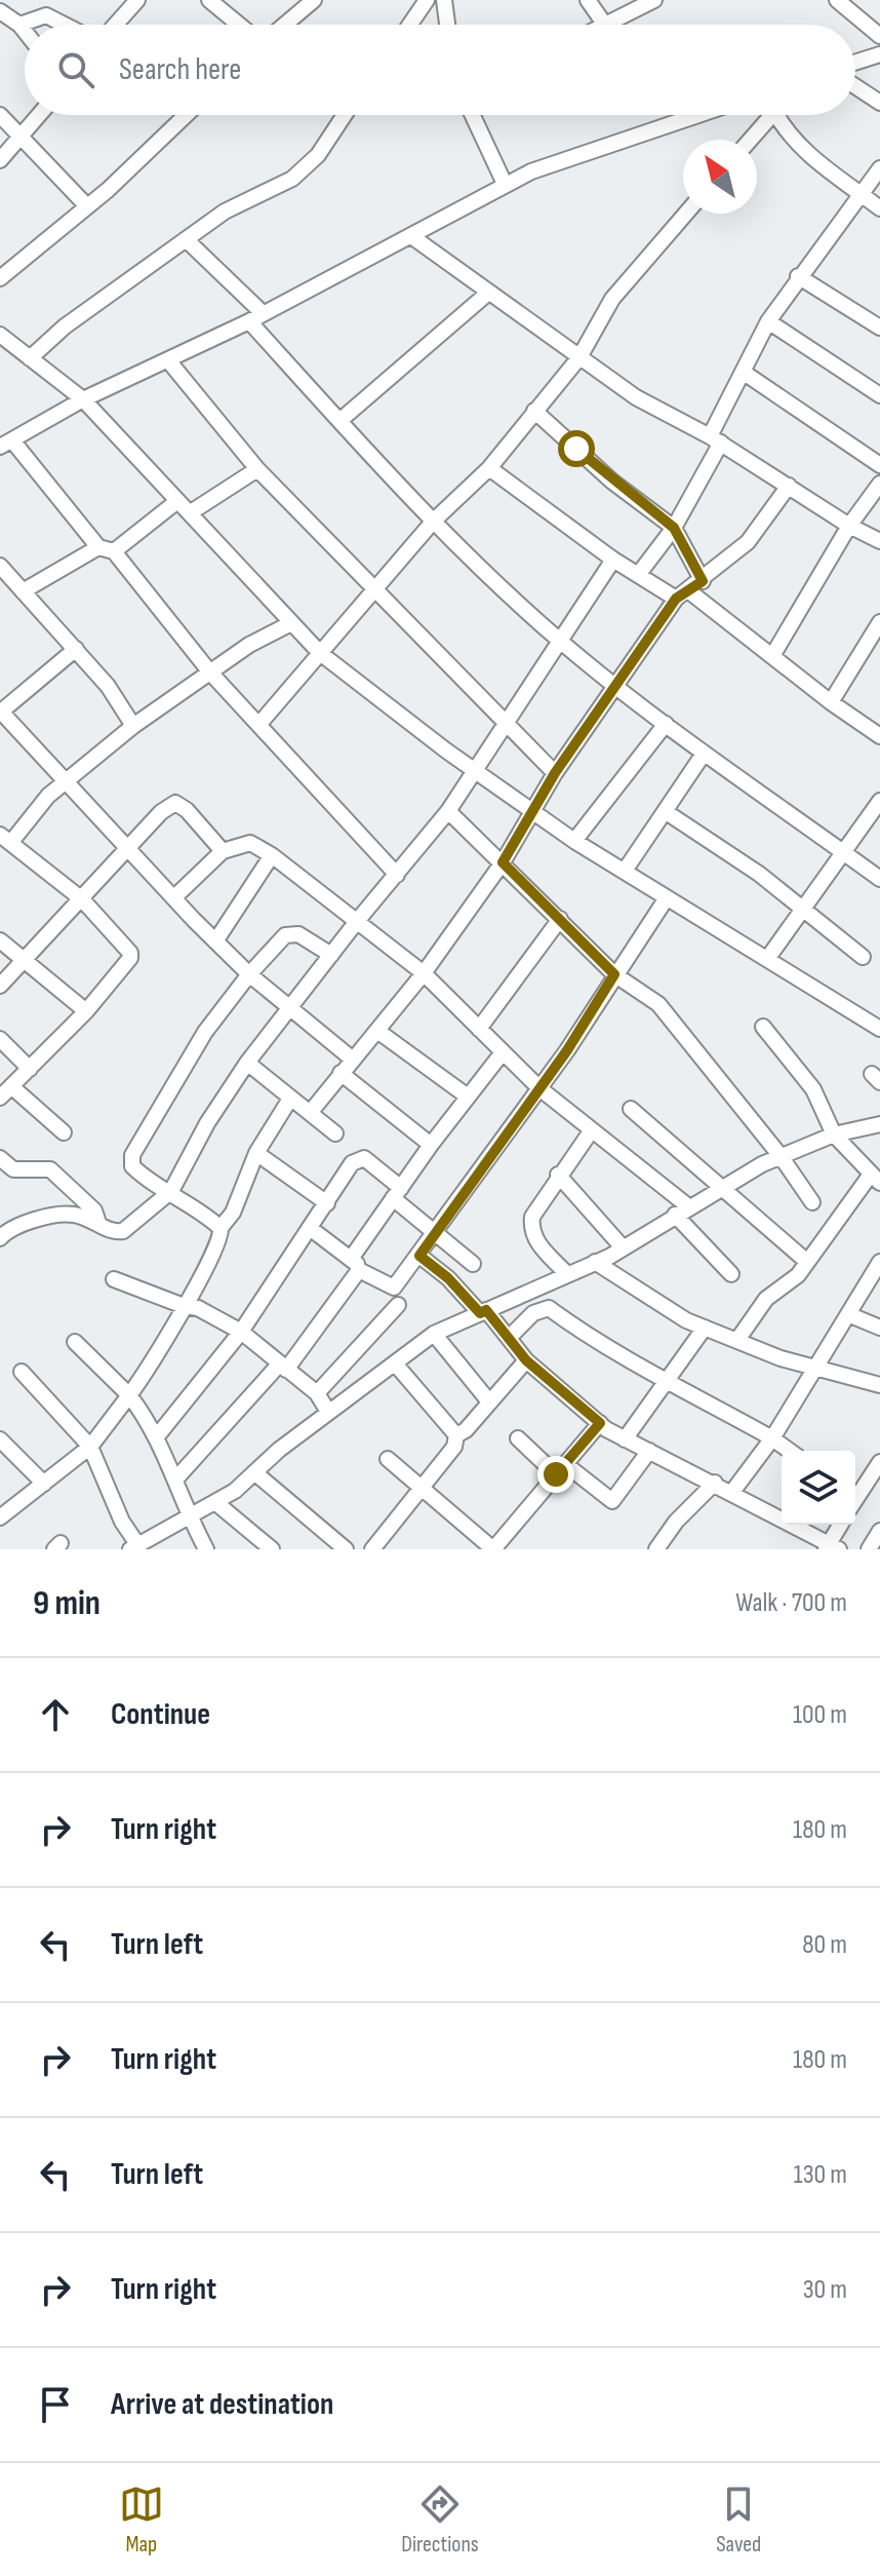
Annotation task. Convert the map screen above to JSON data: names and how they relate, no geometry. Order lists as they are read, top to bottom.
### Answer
{
  "north": "top left",
  "page": {
    "search": "Search here",
    "heading": ["9 min", "Walk · 700 m"],
    "list": [
      ["Continue", "100 m"],
      ["Turn right", "180 m"],
      ["Turn left", "80 m"],
      ["Turn right", "180 m"],
      ["Turn left", "130 m"],
      ["Turn right", "30 m"],
      "Arrive at destination"
    ],
    "nav": ["Map", "Directions", "Saved"]
  }
}
